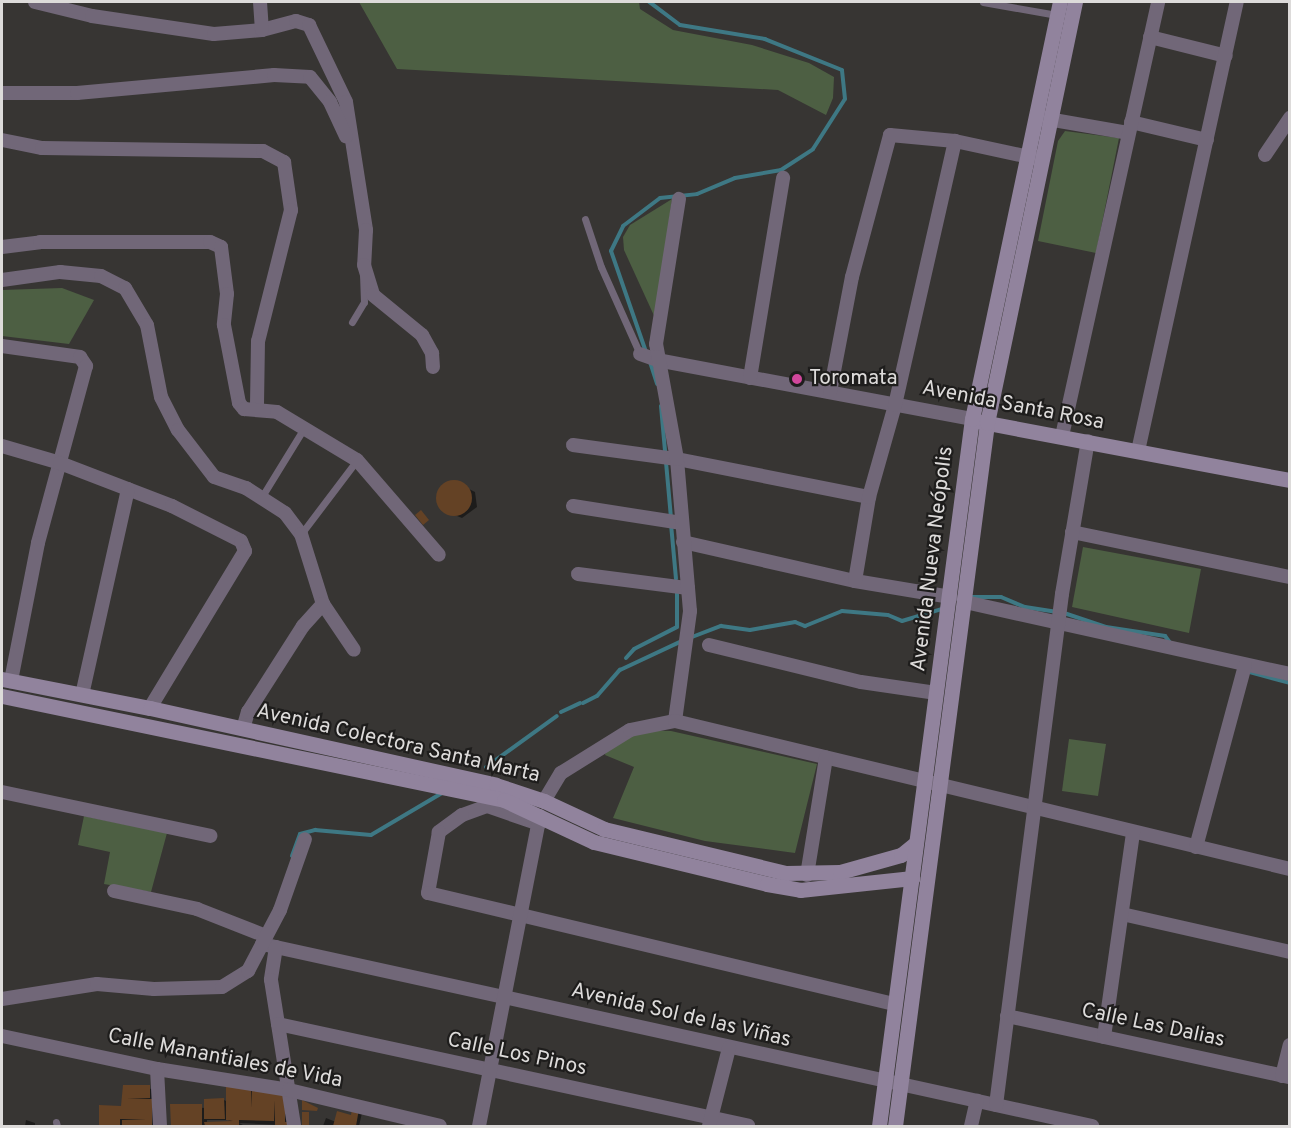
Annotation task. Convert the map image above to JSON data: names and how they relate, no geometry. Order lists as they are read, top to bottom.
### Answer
{
  "streets": {
    "street": [
      "Avenida Santa Rosa",
      "Avenida Nueva Neópolis",
      "Avenida Colectora Santa Marta",
      "Avenida Sol de las Viñas",
      "Calle Las Dalias",
      "Calle Los Pinos",
      "Calle Manantiales de Vida"
    ]
  },
  "crossings": [
    ["Avenida Santa Rosa", "Avenida Nueva Neópolis"],
    ["Avenida Nueva Neópolis", "Avenida Colectora Santa Marta"],
    ["Avenida Nueva Neópolis", "Avenida Sol de las Viñas"]
  ],
  "places": ["Toromata"]
}
